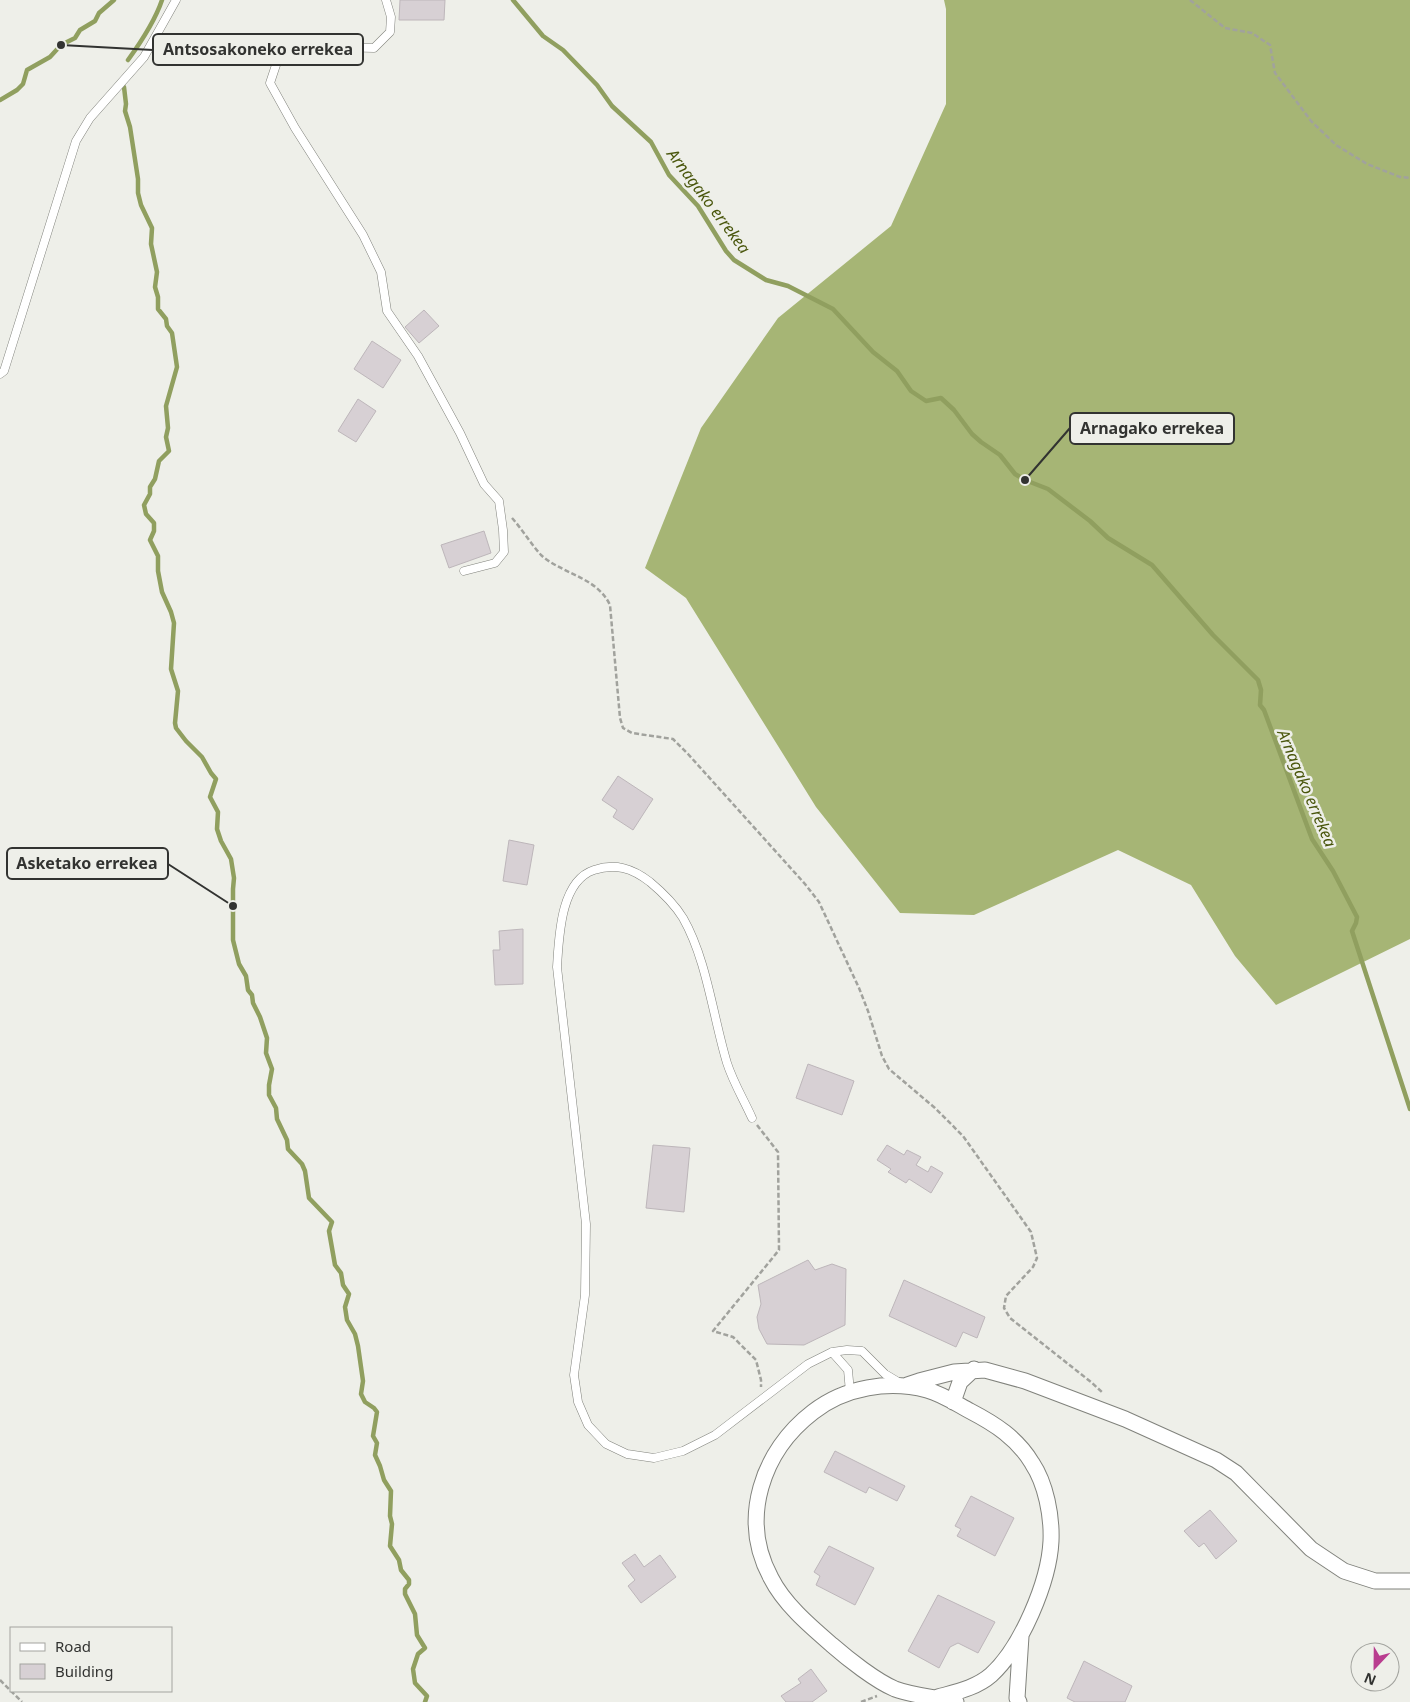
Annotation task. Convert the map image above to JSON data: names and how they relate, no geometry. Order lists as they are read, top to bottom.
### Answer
{
  "water": ["Arnagako errekea"],
  "places": ["Antsosakoneko errekea", "Arnagako errekea", "Asketako errekea"],
  "legend": ["Road", "Building"],
  "north": "bottom"
}
